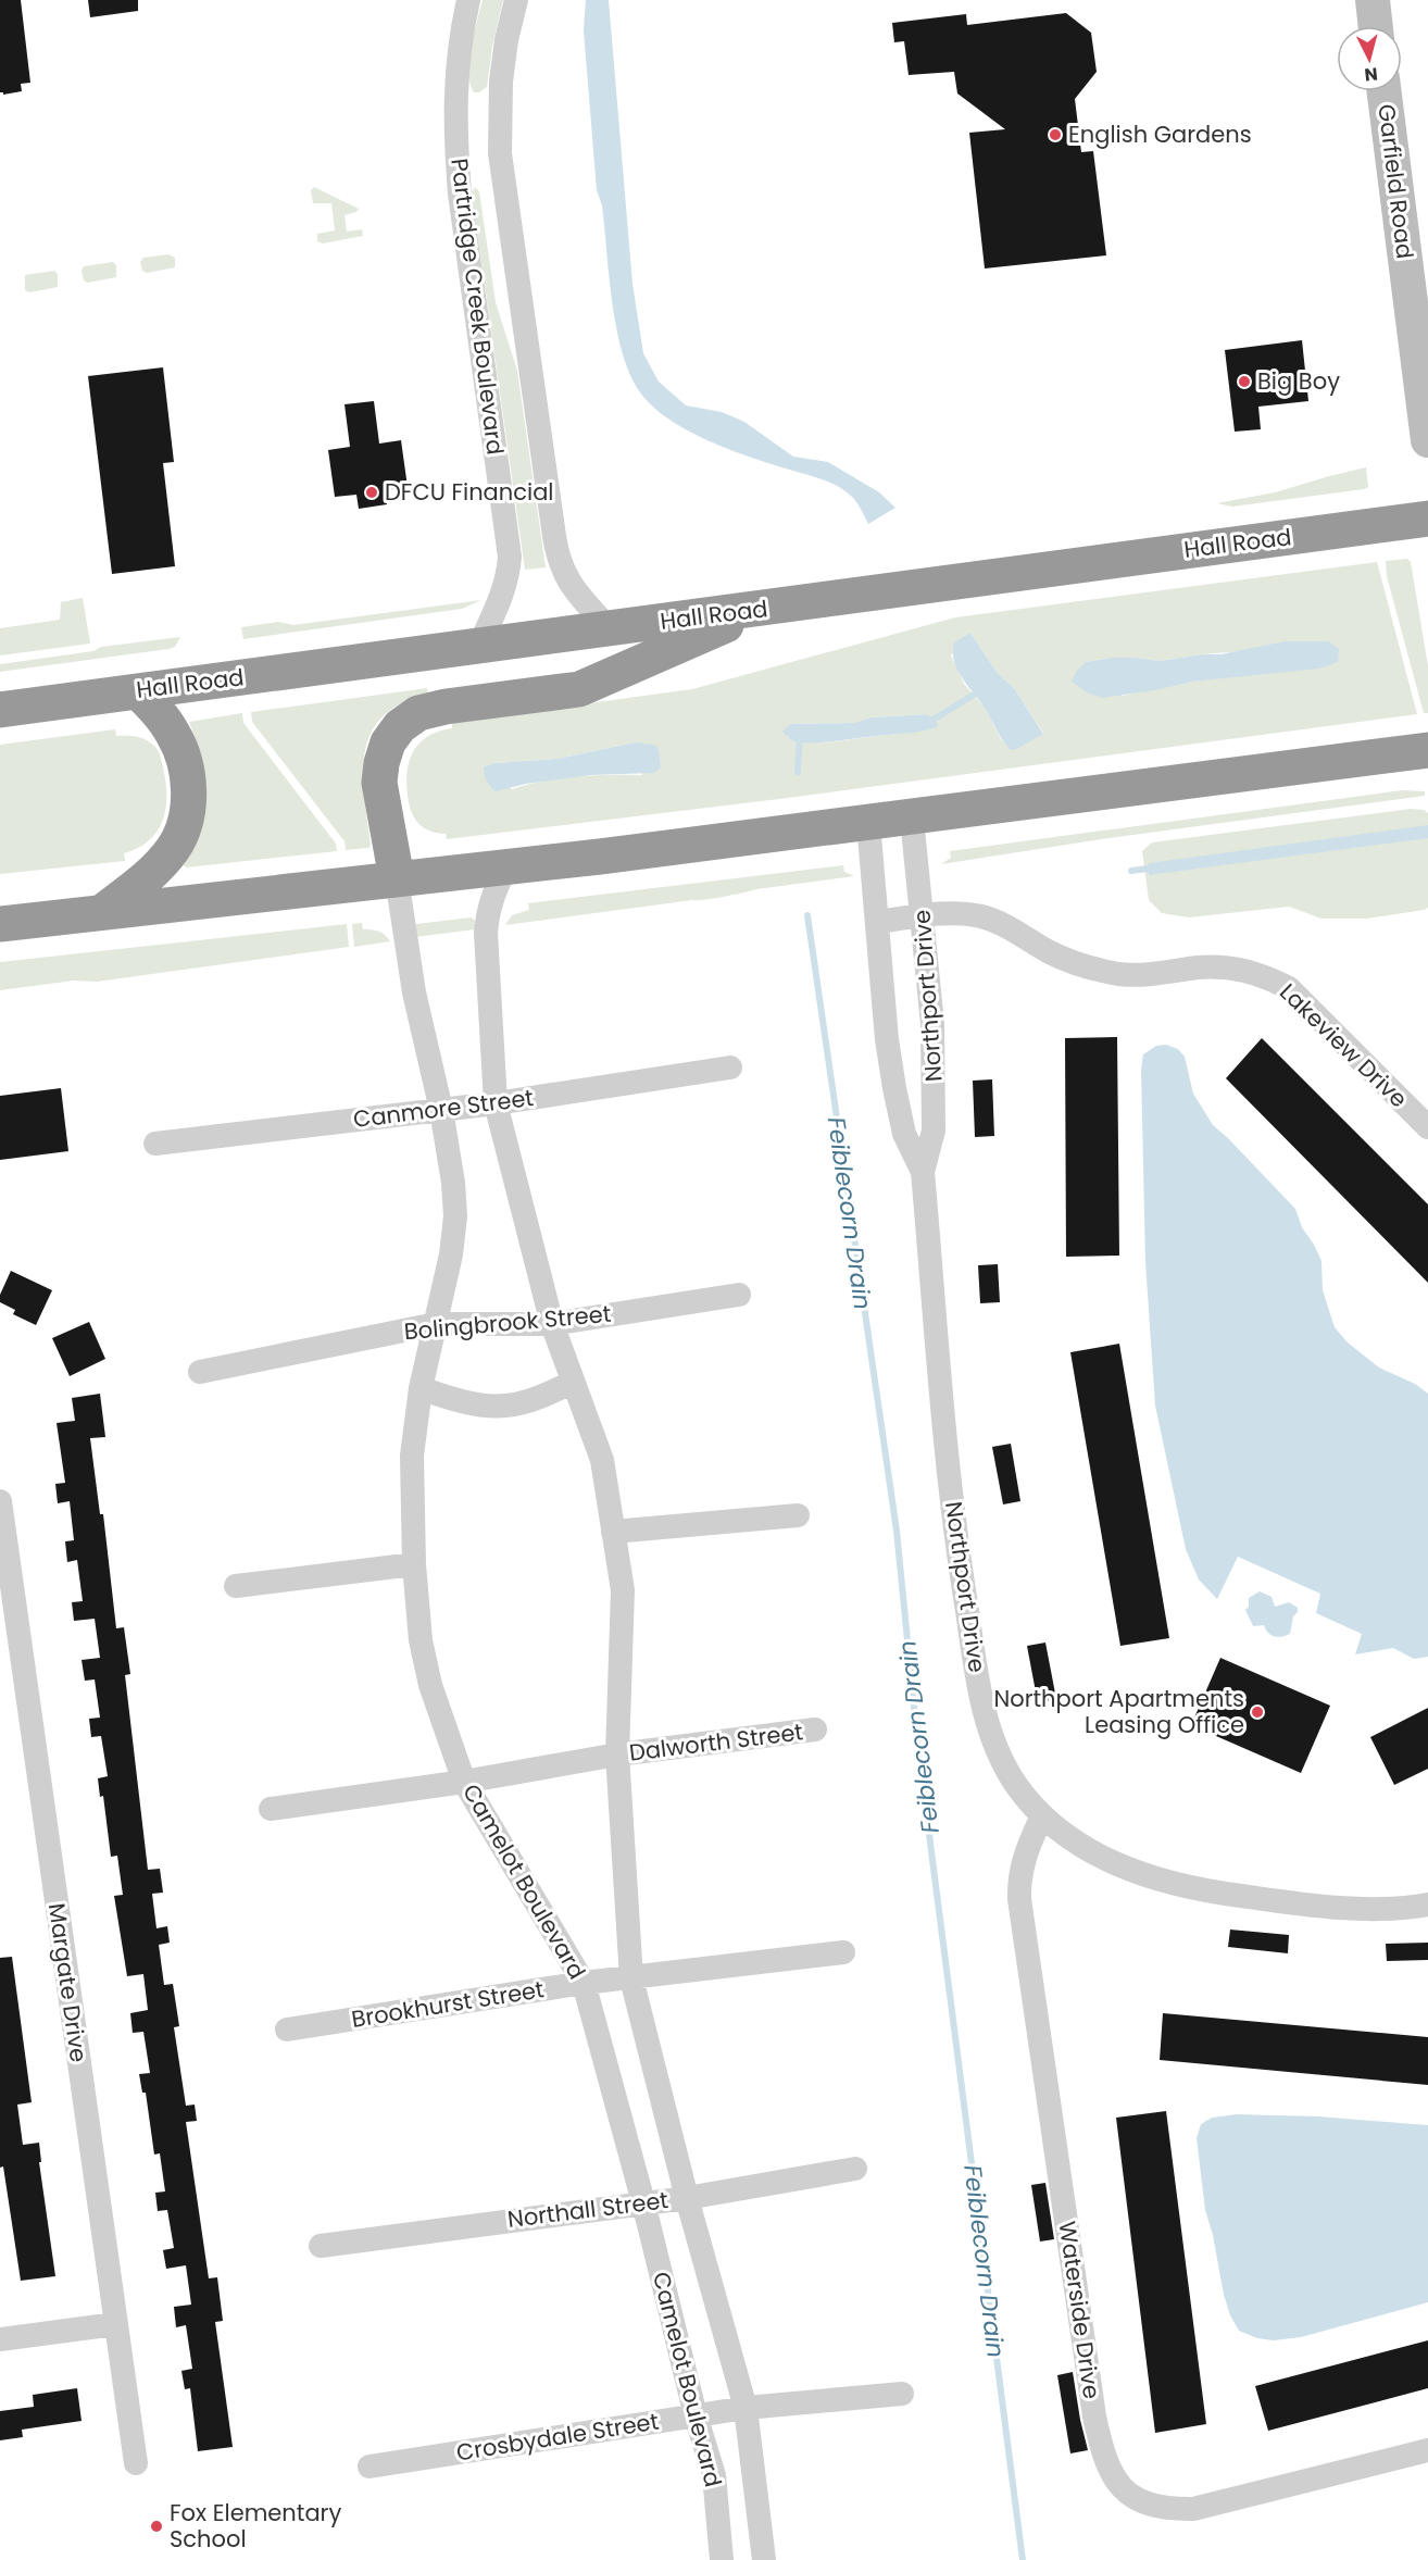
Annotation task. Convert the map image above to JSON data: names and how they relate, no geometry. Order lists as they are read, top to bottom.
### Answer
{
  "streets": {
    "highway": ["Hall Road"],
    "main road": ["Garfield Road"],
    "street": [
      "Partridge Creek Boulevard",
      "Northport Drive",
      "Lakeview Drive",
      "Canmore Street",
      "Bolingbrook Street",
      "Dalworth Street",
      "Camelot Boulevard",
      "Margate Drive",
      "Brookhurst Street",
      "Northall Street",
      "Waterside Drive",
      "Crosbydale Street"
    ]
  },
  "crossings": [
    ["Partridge Creek Boulevard", "Hall Road"],
    ["Northport Drive", "Lakeview Drive"],
    ["Northport Drive", "Waterside Drive"],
    ["Canmore Street", "Camelot Boulevard"],
    ["Bolingbrook Street", "Camelot Boulevard"],
    ["Dalworth Street", "Camelot Boulevard"],
    ["Camelot Boulevard", "Brookhurst Street"],
    ["Camelot Boulevard", "Northall Street"],
    ["Camelot Boulevard", "Crosbydale Street"]
  ],
  "water": ["Feiblecorn Drain"],
  "places": [
    "English Gardens",
    "Big Boy",
    "DFCU Financial",
    "Northport Apartments Leasing Office",
    "Fox Elementary School"
  ],
  "north": "bottom"
}
